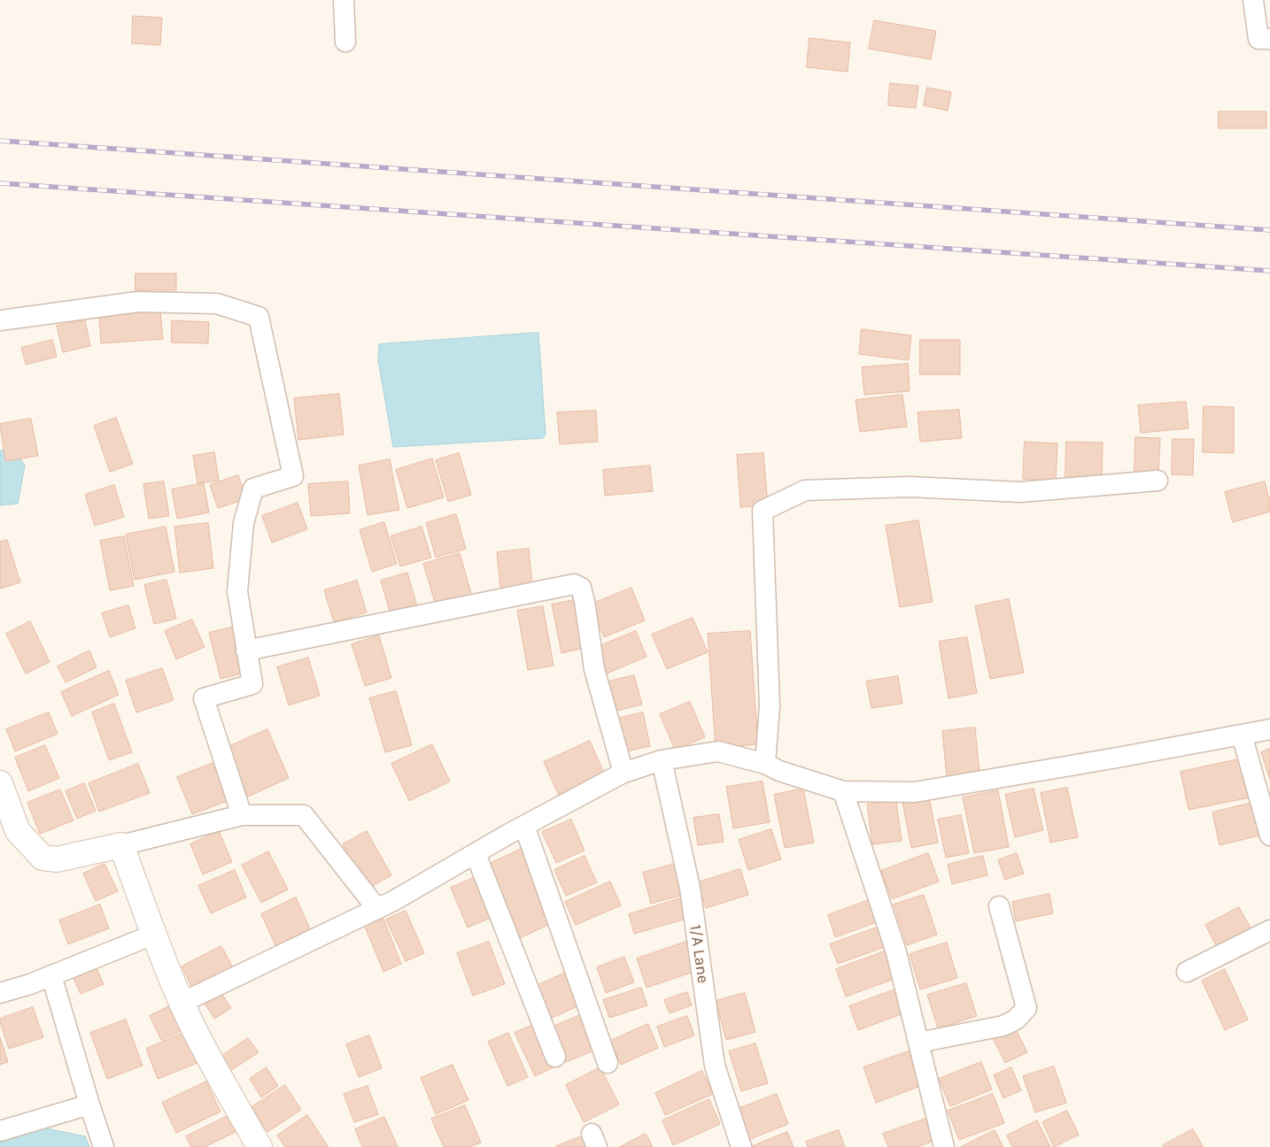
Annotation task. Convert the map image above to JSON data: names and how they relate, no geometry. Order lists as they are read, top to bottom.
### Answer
{
  "streets": {
    "street": ["1/A Lane"]
  }
}
